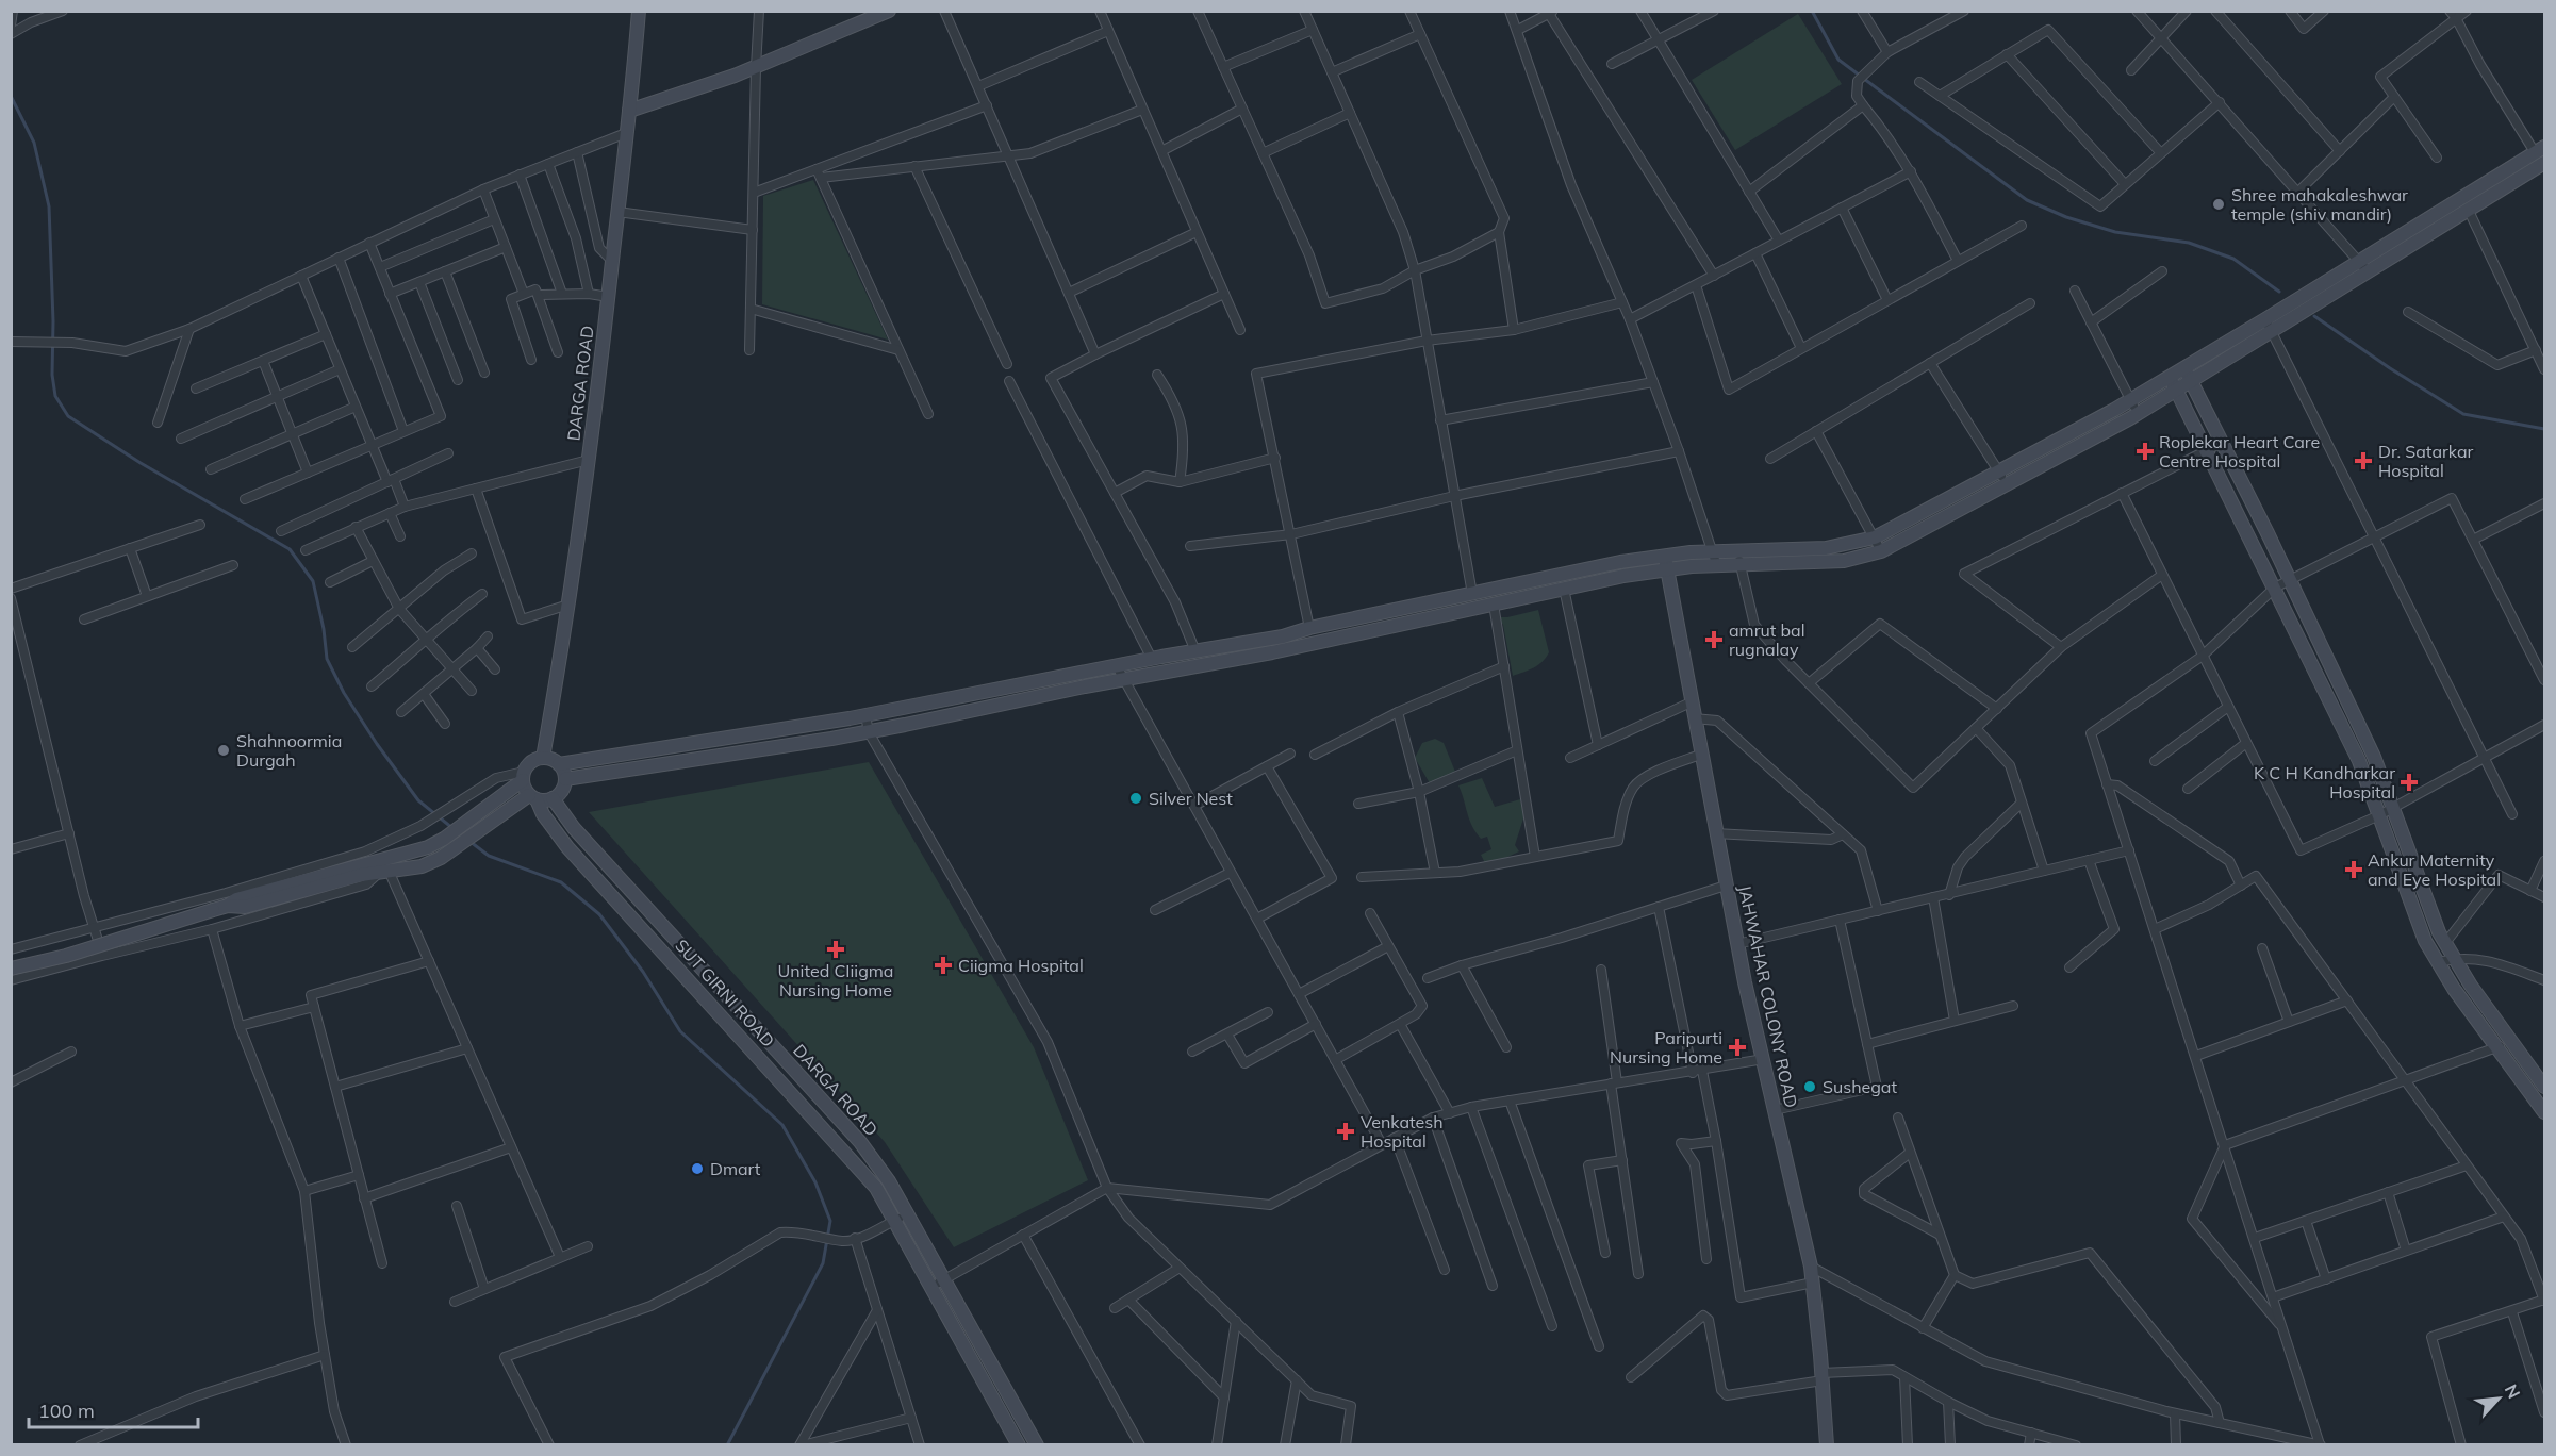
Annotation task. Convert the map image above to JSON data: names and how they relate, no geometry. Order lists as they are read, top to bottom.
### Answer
{
  "streets": {
    "main road": ["DARGA ROAD", "SUT GIRNI ROAD", "JAHWAHAR COLONY ROAD"]
  },
  "crossings": [
    ["DARGA ROAD", "SUT GIRNI ROAD"]
  ],
  "places": {
    "other": [
      "Shree mahakaleshwar temple (shiv mandir)",
      "Shahnoormia Durgah",
      "Silver Nest",
      "Sushegat",
      "Dmart"
    ],
    "health": [
      "Roplekar Heart Care Centre Hospital",
      "Dr. Satarkar Hospital",
      "amrut bal rugnalay",
      "K C H Kandharkar Hospital",
      "Ankur Maternity and Eye Hospital",
      "United CIiigma Nursing Home",
      "Ciigma Hospital",
      "Paripurti Nursing Home",
      "Venkatesh Hospital"
    ]
  },
  "scale_bar": "100 m",
  "north": "top right"
}
